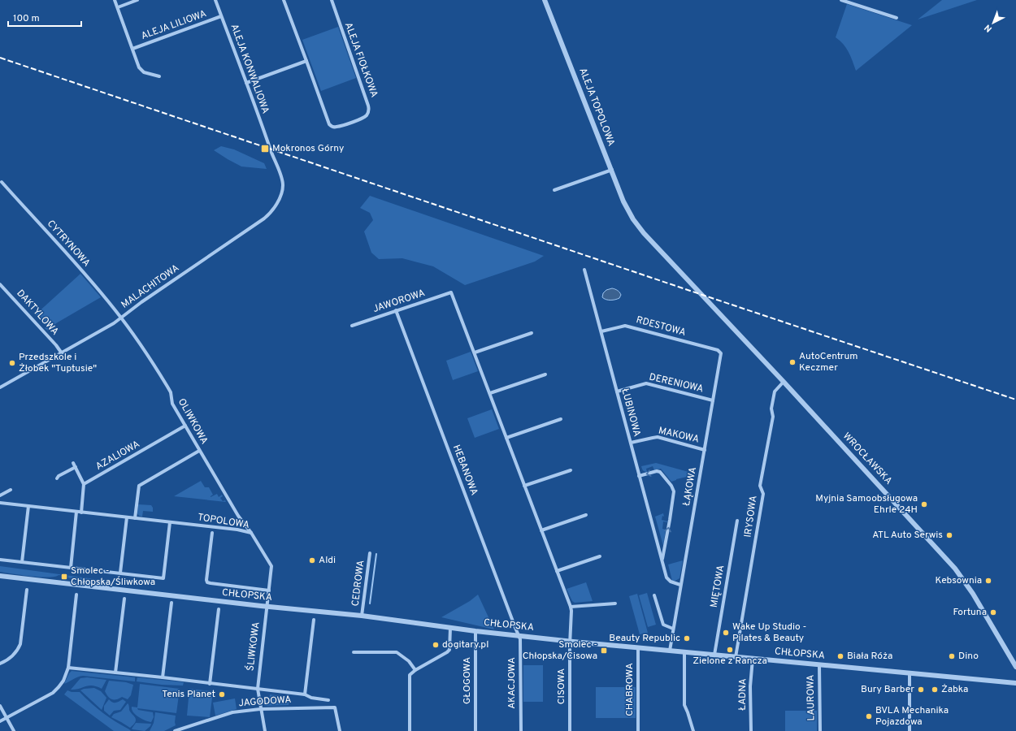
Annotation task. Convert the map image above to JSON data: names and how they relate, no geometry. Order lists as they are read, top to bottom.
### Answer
{
  "streets": {
    "street": [
      "ALEJA LILIOWA",
      "ALEJA FIOŁKOWA",
      "ALEJA KONWALIOWA",
      "ALEJA TOPOLOWA",
      "CYTRYNOWA",
      "MALACHITOWA",
      "JAWOROWA",
      "DAKTYLOWA",
      "RDESTOWA",
      "DERENIOWA",
      "ŁUBINOWA",
      "OLIWKOWA",
      "MAKOWA",
      "AZALIOWA",
      "WROCŁAWSKA",
      "HEBANOWA",
      "ŁĄKOWA",
      "IRYSOWA",
      "TOPOLOWA",
      "CEDROWA",
      "MIĘTOWA",
      "CHŁOPSKA",
      "ŚLIWKOWA",
      "GŁOGOWA",
      "AKACJOWA",
      "CISOWA",
      "CHABROWA",
      "ŁADNA",
      "LAUROWA",
      "JAGODOWA"
    ]
  },
  "crossings": [
    ["ALEJA LILIOWA", "ALEJA KONWALIOWA"],
    ["ALEJA KONWALIOWA", "MALACHITOWA"],
    ["ALEJA TOPOLOWA", "WROCŁAWSKA"],
    ["CYTRYNOWA", "MALACHITOWA"],
    ["CYTRYNOWA", "OLIWKOWA"],
    ["MALACHITOWA", "DAKTYLOWA"],
    ["MALACHITOWA", "OLIWKOWA"],
    ["JAWOROWA", "HEBANOWA"],
    ["RDESTOWA", "ŁUBINOWA"],
    ["RDESTOWA", "ŁĄKOWA"],
    ["DERENIOWA", "ŁUBINOWA"],
    ["DERENIOWA", "ŁĄKOWA"],
    ["ŁUBINOWA", "MAKOWA"],
    ["ŁUBINOWA", "ŁĄKOWA"],
    ["OLIWKOWA", "AZALIOWA"],
    ["OLIWKOWA", "TOPOLOWA"],
    ["MAKOWA", "ŁĄKOWA"],
    ["WROCŁAWSKA", "IRYSOWA"],
    ["HEBANOWA", "CHŁOPSKA"],
    ["HEBANOWA", "AKACJOWA"],
    ["ŁĄKOWA", "CHŁOPSKA"],
    ["IRYSOWA", "CHŁOPSKA"],
    ["TOPOLOWA", "CHŁOPSKA"],
    ["TOPOLOWA", "ŚLIWKOWA"],
    ["CEDROWA", "CHŁOPSKA"],
    ["MIĘTOWA", "CHŁOPSKA"],
    ["CHŁOPSKA", "ŚLIWKOWA"],
    ["CHŁOPSKA", "GŁOGOWA"],
    ["CHŁOPSKA", "AKACJOWA"],
    ["CHŁOPSKA", "CISOWA"],
    ["CHŁOPSKA", "CHABROWA"],
    ["CHŁOPSKA", "ŁADNA"],
    ["CHŁOPSKA", "LAUROWA"],
    ["ŚLIWKOWA", "JAGODOWA"]
  ],
  "places": {
    "transit": ["Mokronos Górny", "Smolec - Chłopska/Śliwkowa", "Smolec - Chłopska/Cisowa"],
    "other": [
      "AutoCentrum Keczmer",
      "Przedszkole i Żłobek \"Tuptusie\"",
      "Myjnia Samoobsługowa Ehrle 24H",
      "ATL Auto Serwis",
      "Aldi",
      "Kebsownia",
      "Fortuna",
      "Wake Up Studio - Pilates & Beauty",
      "Beauty Republic",
      "dogitary.pl",
      "Zielone z Rancza",
      "Biała Róża",
      "Dino",
      "Bury Barber",
      "Żabka",
      "Tenis Planet",
      "BVLA Mechanika Pojazdowa"
    ]
  },
  "scale_bar": "100 m",
  "north": "bottom left"
}
